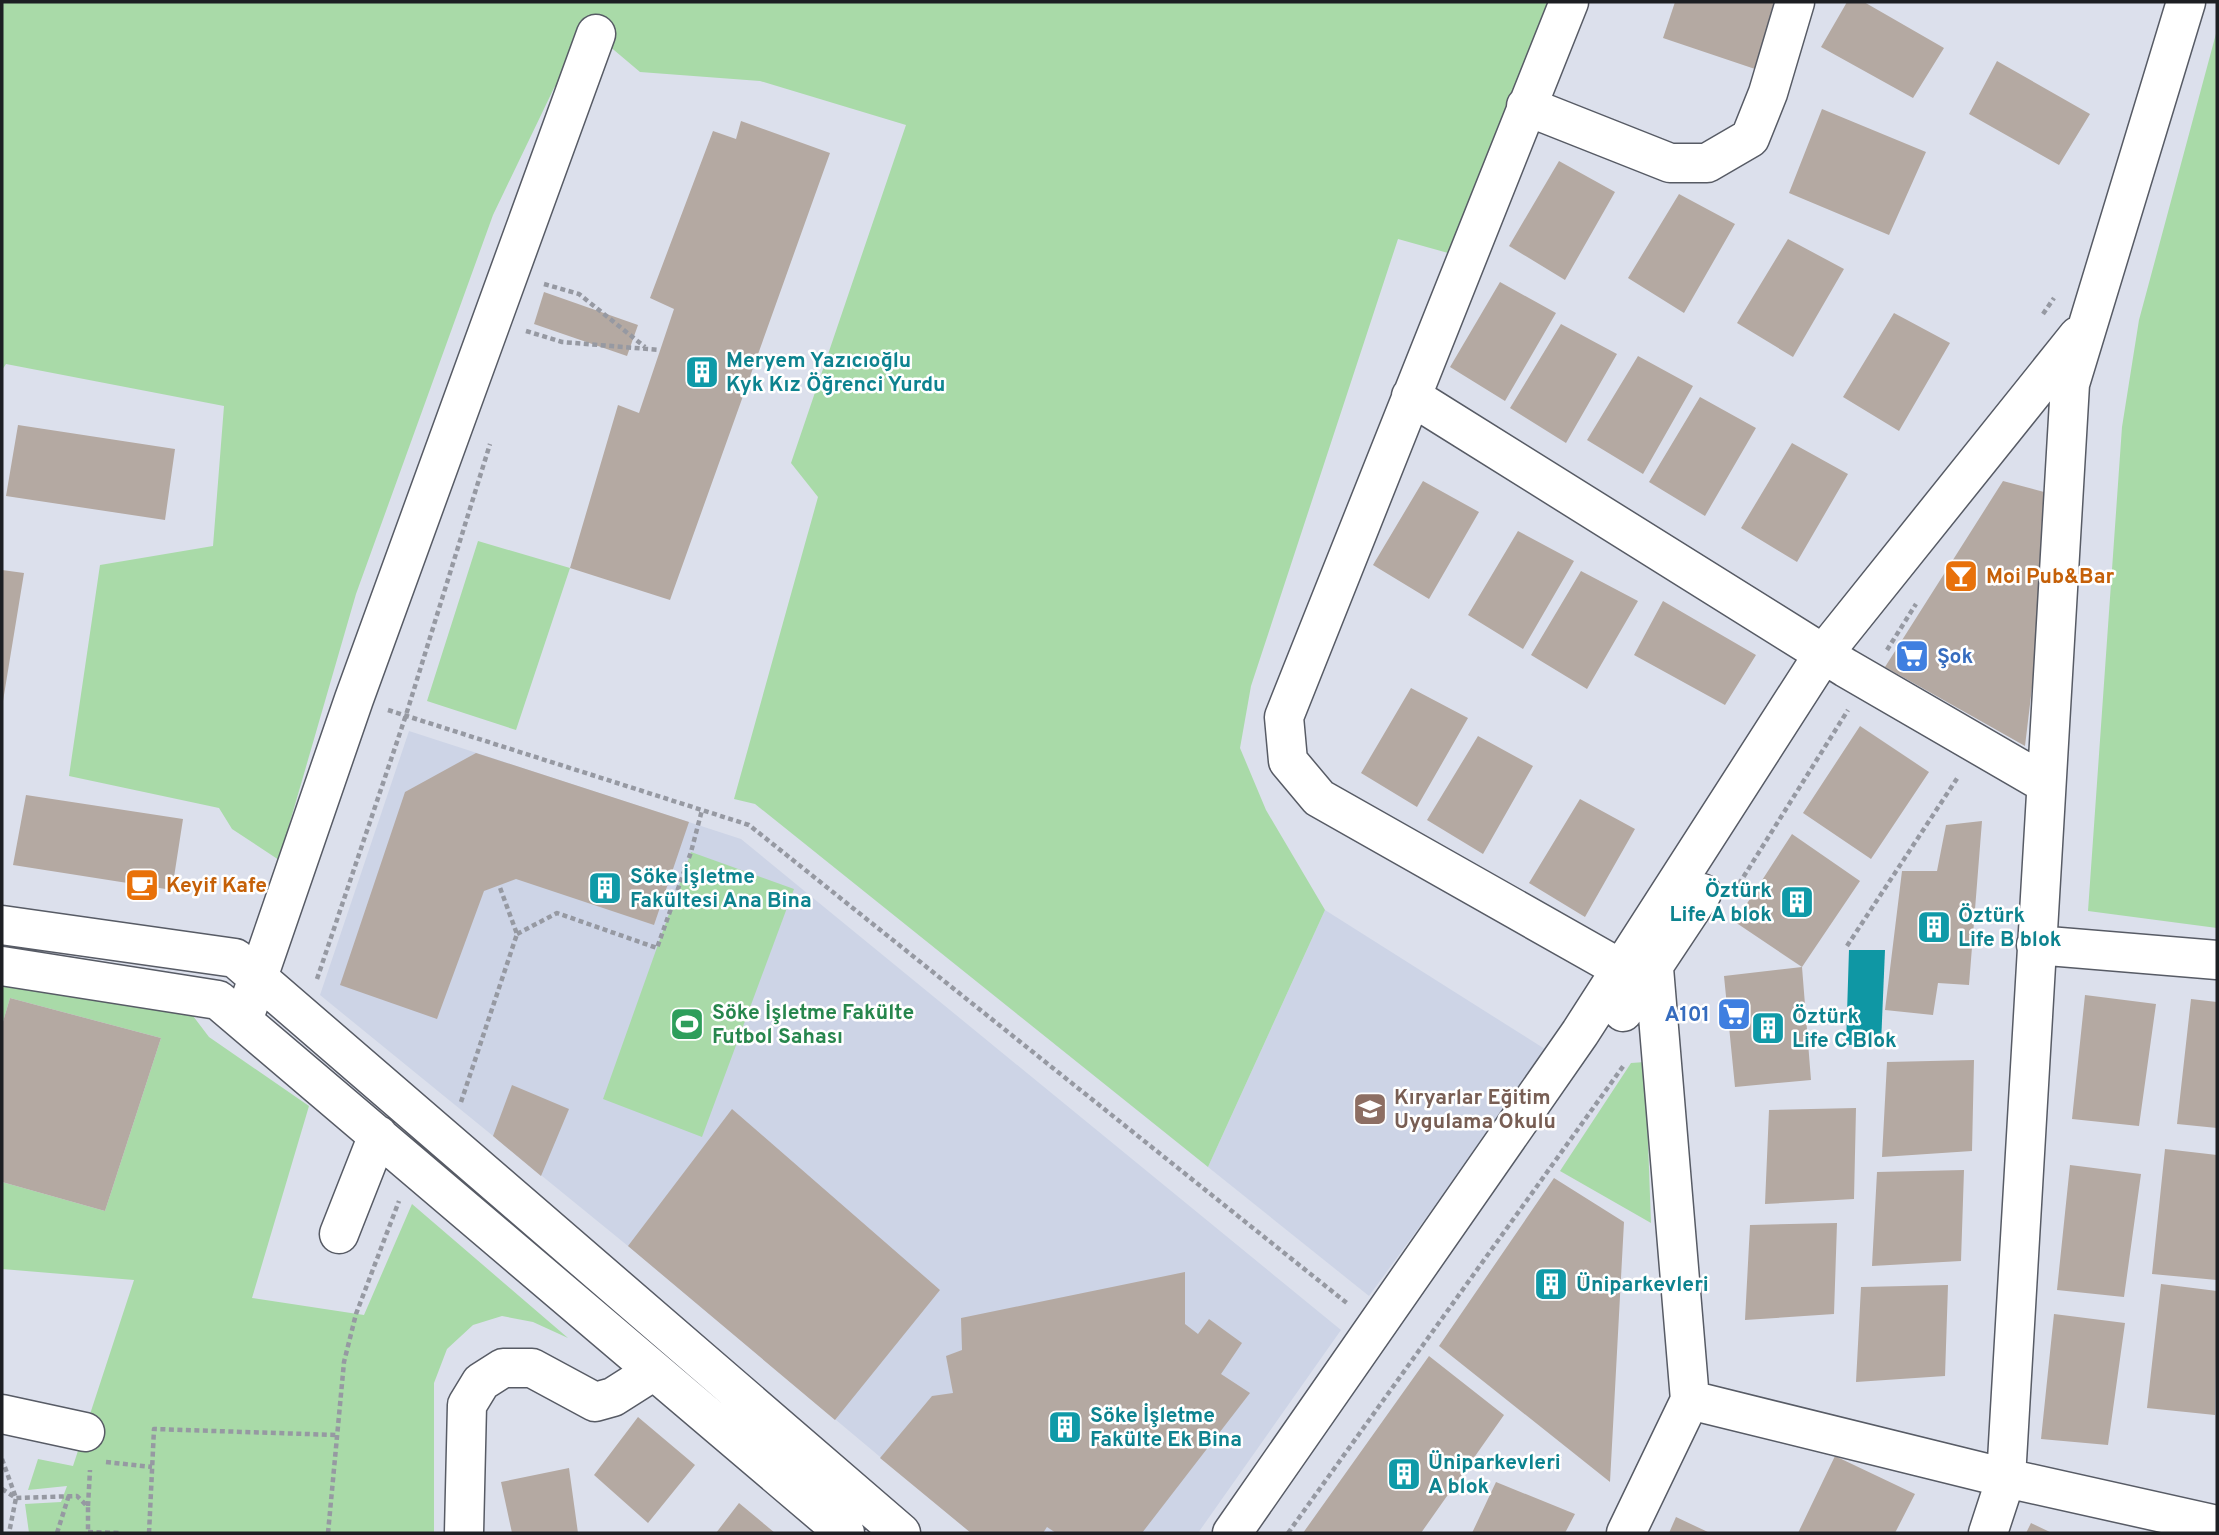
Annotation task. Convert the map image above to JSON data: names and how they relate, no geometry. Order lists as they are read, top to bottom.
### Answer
{
  "places": {
    "building": [
      "Meryem Yazıcıoğlu Kyk Kız Öğrenci Yurdu",
      "Söke İşletme Fakültesi Ana Bina",
      "Öztürk Life A blok",
      "Öztürk Life B blok",
      "Öztürk Life C Blok",
      "Üniparkevleri",
      "Söke İşletme Fakülte Ek Bina",
      "Üniparkevleri A blok"
    ],
    "bar": ["Moi Pub&Bar"],
    "supermarket": ["Şok", "A101"],
    "cafe": ["Keyif Kafe"],
    "sports": ["Söke İşletme Fakülte Futbol Sahası"],
    "school or university": ["Kıryarlar Eğitim Uygulama Okulu"]
  }
}
